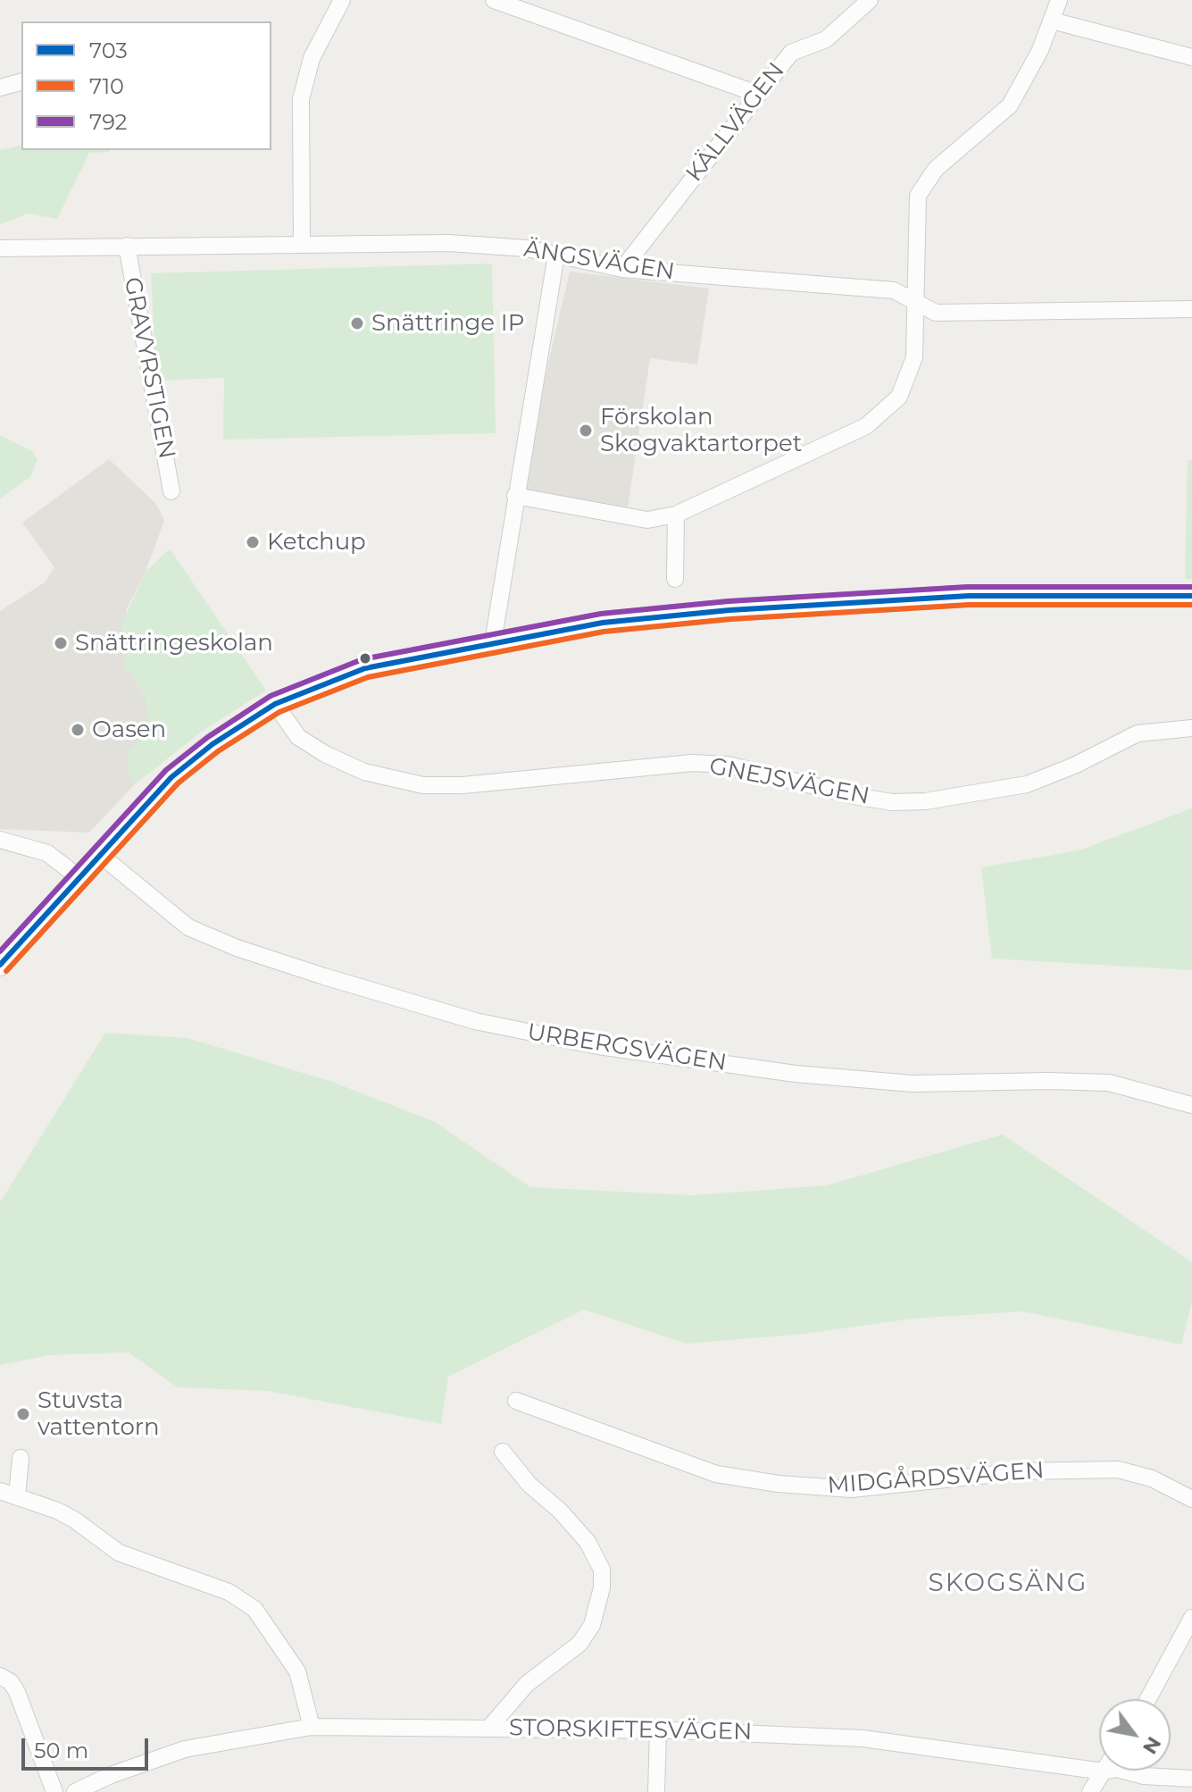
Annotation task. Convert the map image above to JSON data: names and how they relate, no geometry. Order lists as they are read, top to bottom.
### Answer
{
  "streets": {
    "street": [
      "KÄLLVÄGEN",
      "ÄNGSVÄGEN",
      "GRAVYRSTIGEN",
      "GNEJSVÄGEN",
      "URBERGSVÄGEN",
      "MIDGÅRDSVÄGEN",
      "STORSKIFTESVÄGEN"
    ]
  },
  "crossings": [
    ["KÄLLVÄGEN", "ÄNGSVÄGEN"],
    ["ÄNGSVÄGEN", "GRAVYRSTIGEN"]
  ],
  "districts": ["SKOGSÄNG"],
  "places": [
    "Snättringe IP",
    "Förskolan Skogvaktartorpet",
    "Ketchup",
    "Snättringeskolan",
    "Oasen",
    "Stuvsta vattentorn"
  ],
  "lines": ["transit line 792", "transit line 703", "transit line 710"],
  "legend": ["703", "710", "792"],
  "scale_bar": "50 m",
  "north": "bottom right"
}
